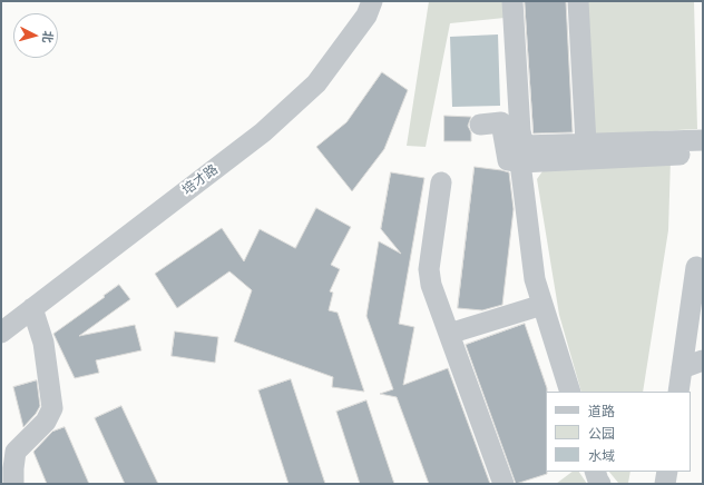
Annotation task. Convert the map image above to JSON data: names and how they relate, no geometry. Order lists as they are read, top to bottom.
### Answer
{
  "streets": {
    "street": ["培才路"]
  },
  "legend": ["道路", "公园", "水域"],
  "north": "right"
}
